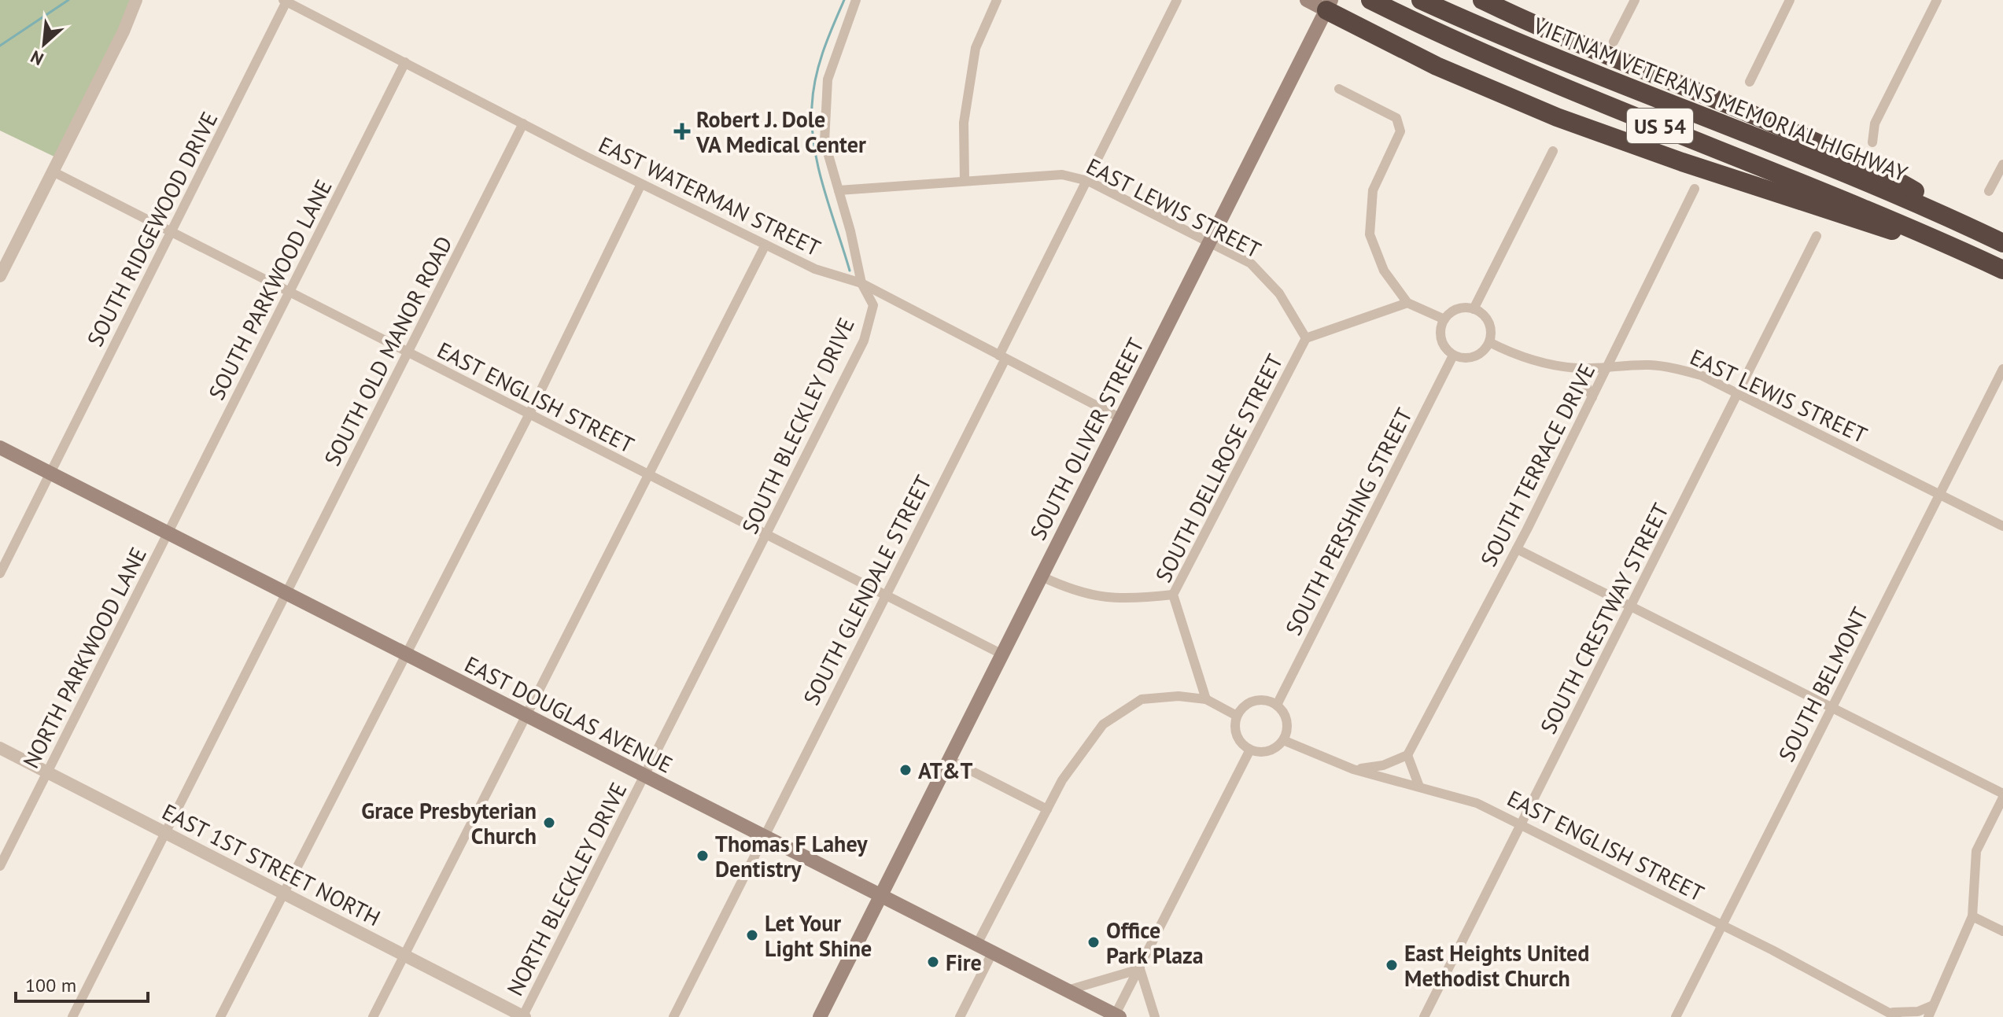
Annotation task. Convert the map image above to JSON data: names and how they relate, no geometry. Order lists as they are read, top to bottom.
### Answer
{
  "streets": {
    "highway": ["VIETNAM VETERANS MEMORIAL HIGHWAY", "US 54"],
    "main road": ["SOUTH OLIVER STREET", "EAST DOUGLAS AVENUE"],
    "street": [
      "EAST WATERMAN STREET",
      "EAST LEWIS STREET",
      "SOUTH RIDGEWOOD DRIVE",
      "SOUTH PARKWOOD LANE",
      "SOUTH OLD MANOR ROAD",
      "EAST ENGLISH STREET",
      "SOUTH BLECKLEY DRIVE",
      "SOUTH TERRACE DRIVE",
      "SOUTH DELLROSE STREET",
      "SOUTH PERSHING STREET",
      "SOUTH GLENDALE STREET",
      "SOUTH CRESTWAY STREET",
      "NORTH PARKWOOD LANE",
      "SOUTH BELMONT",
      "EAST 1ST STREET NORTH",
      "NORTH BLECKLEY DRIVE"
    ]
  },
  "crossings": [
    ["EAST WATERMAN STREET", "SOUTH RIDGEWOOD DRIVE"],
    ["EAST WATERMAN STREET", "SOUTH PARKWOOD LANE"],
    ["EAST WATERMAN STREET", "SOUTH OLD MANOR ROAD"],
    ["EAST WATERMAN STREET", "SOUTH BLECKLEY DRIVE"],
    ["EAST WATERMAN STREET", "SOUTH OLIVER STREET"],
    ["EAST WATERMAN STREET", "SOUTH GLENDALE STREET"],
    ["EAST LEWIS STREET", "SOUTH BLECKLEY DRIVE"],
    ["EAST LEWIS STREET", "SOUTH OLIVER STREET"],
    ["EAST LEWIS STREET", "SOUTH TERRACE DRIVE"],
    ["EAST LEWIS STREET", "SOUTH DELLROSE STREET"],
    ["EAST LEWIS STREET", "SOUTH PERSHING STREET"],
    ["EAST LEWIS STREET", "SOUTH GLENDALE STREET"],
    ["EAST LEWIS STREET", "SOUTH CRESTWAY STREET"],
    ["EAST LEWIS STREET", "SOUTH BELMONT"],
    ["SOUTH RIDGEWOOD DRIVE", "EAST ENGLISH STREET"],
    ["SOUTH RIDGEWOOD DRIVE", "EAST DOUGLAS AVENUE"],
    ["SOUTH PARKWOOD LANE", "EAST ENGLISH STREET"],
    ["SOUTH PARKWOOD LANE", "NORTH PARKWOOD LANE"],
    ["SOUTH PARKWOOD LANE", "EAST DOUGLAS AVENUE"],
    ["SOUTH OLD MANOR ROAD", "EAST ENGLISH STREET"],
    ["SOUTH OLD MANOR ROAD", "EAST DOUGLAS AVENUE"],
    ["SOUTH OLD MANOR ROAD", "EAST 1ST STREET NORTH"],
    ["EAST ENGLISH STREET", "SOUTH BLECKLEY DRIVE"],
    ["EAST ENGLISH STREET", "SOUTH OLIVER STREET"],
    ["EAST ENGLISH STREET", "SOUTH PERSHING STREET"],
    ["EAST ENGLISH STREET", "SOUTH GLENDALE STREET"],
    ["EAST ENGLISH STREET", "SOUTH CRESTWAY STREET"],
    ["EAST ENGLISH STREET", "SOUTH BELMONT"],
    ["SOUTH BLECKLEY DRIVE", "EAST DOUGLAS AVENUE"],
    ["SOUTH BLECKLEY DRIVE", "NORTH BLECKLEY DRIVE"],
    ["SOUTH OLIVER STREET", "EAST DOUGLAS AVENUE"],
    ["SOUTH GLENDALE STREET", "EAST DOUGLAS AVENUE"],
    ["NORTH PARKWOOD LANE", "EAST DOUGLAS AVENUE"],
    ["NORTH PARKWOOD LANE", "EAST 1ST STREET NORTH"],
    ["EAST DOUGLAS AVENUE", "NORTH BLECKLEY DRIVE"],
    ["EAST 1ST STREET NORTH", "NORTH BLECKLEY DRIVE"]
  ],
  "places": {
    "health": ["Robert J. Dole VA Medical Center"],
    "other": [
      "AT&T",
      "Grace Presbyterian Church",
      "Thomas F Lahey Dentistry",
      "Let Your Light Shine",
      "Office Park Plaza",
      "Fire",
      "East Heights United Methodist Church"
    ]
  },
  "scale_bar": "100 m",
  "north": "bottom left"
}
